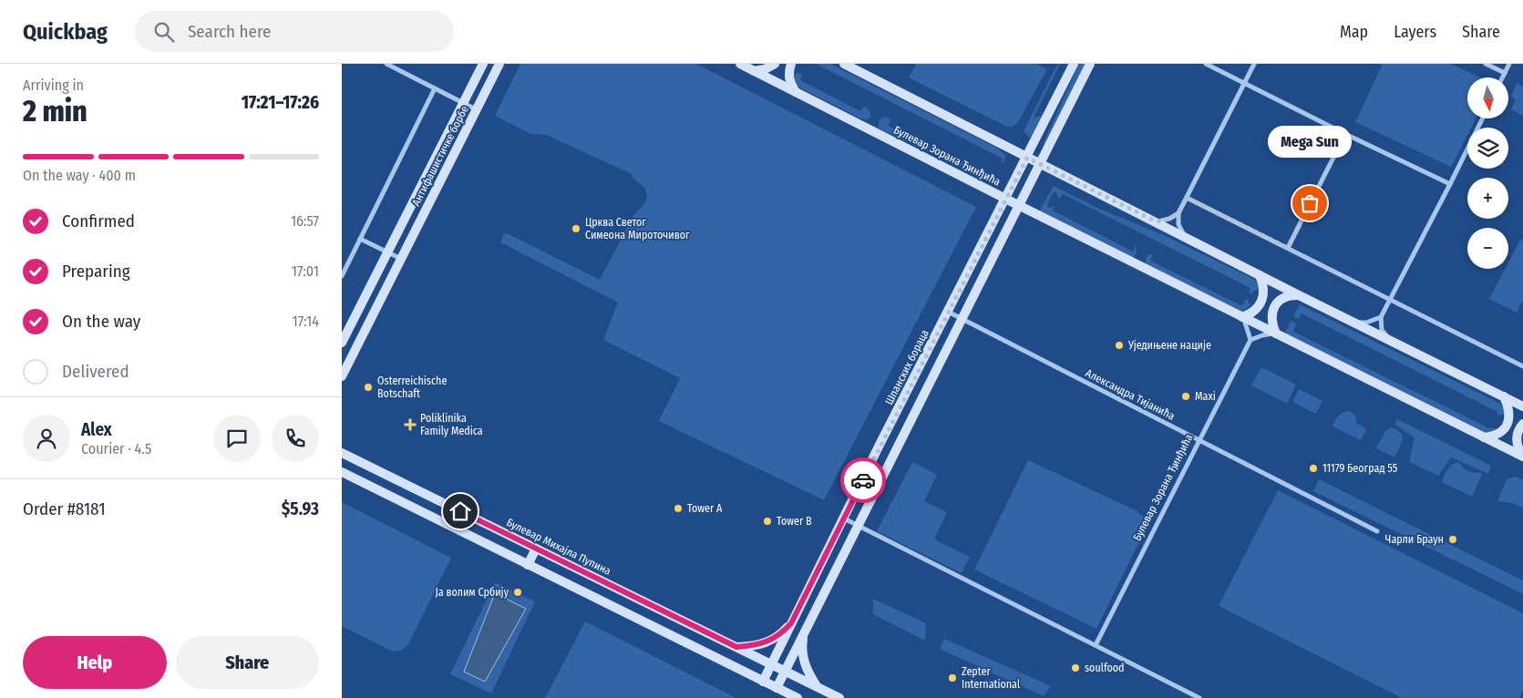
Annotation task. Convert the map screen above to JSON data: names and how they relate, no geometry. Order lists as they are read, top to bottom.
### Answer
{
  "streets": {
    "street": [
      "Антифашистичке борбе",
      "Булевар Зорана Ђинђића",
      "Шпанских бораца",
      "Александра Тијанића",
      "Булевар Михајла Пупина"
    ]
  },
  "crossings": [
    ["Булевар Зорана Ђинђића", "Шпанских бораца"],
    ["Булевар Зорана Ђинђића", "Александра Тијанића"],
    ["Шпанских бораца", "Александра Тијанића"],
    ["Шпанских бораца", "Булевар Михајла Пупина"]
  ],
  "places": {
    "other": [
      "Mega Sun",
      "Црква Светог Симеона Мироточивог",
      "Уједињене нације",
      "Osterreichische Botschaft",
      "Maxi",
      "11179 Београд 55",
      "Tower A",
      "Tower B",
      "Чарли Браун",
      "Ја волим Србију",
      "soulfood",
      "Zepter International"
    ],
    "health": ["Poliklinika Family Medica"]
  },
  "north": "bottom",
  "page": {
    "header": "Quickbag",
    "search": "Search here",
    "nav": ["Map", "Layers", "Share"],
    "heading": ["2 min", "Arriving in", "17:21–17:26"],
    "panel": [
      "Alex",
      "Courier · 4.5",
      "Order #8181",
      "$5.93"
    ],
    "map_buttons": ["+", "−"],
    "bubble": "Mega Sun",
    "bar": "On the way · 400 m",
    "list": [
      ["Confirmed", "16:57"],
      ["Preparing", "17:01"],
      ["On the way", "17:14"],
      "Delivered"
    ],
    "buttons": ["Help", "Share"]
  }
}
